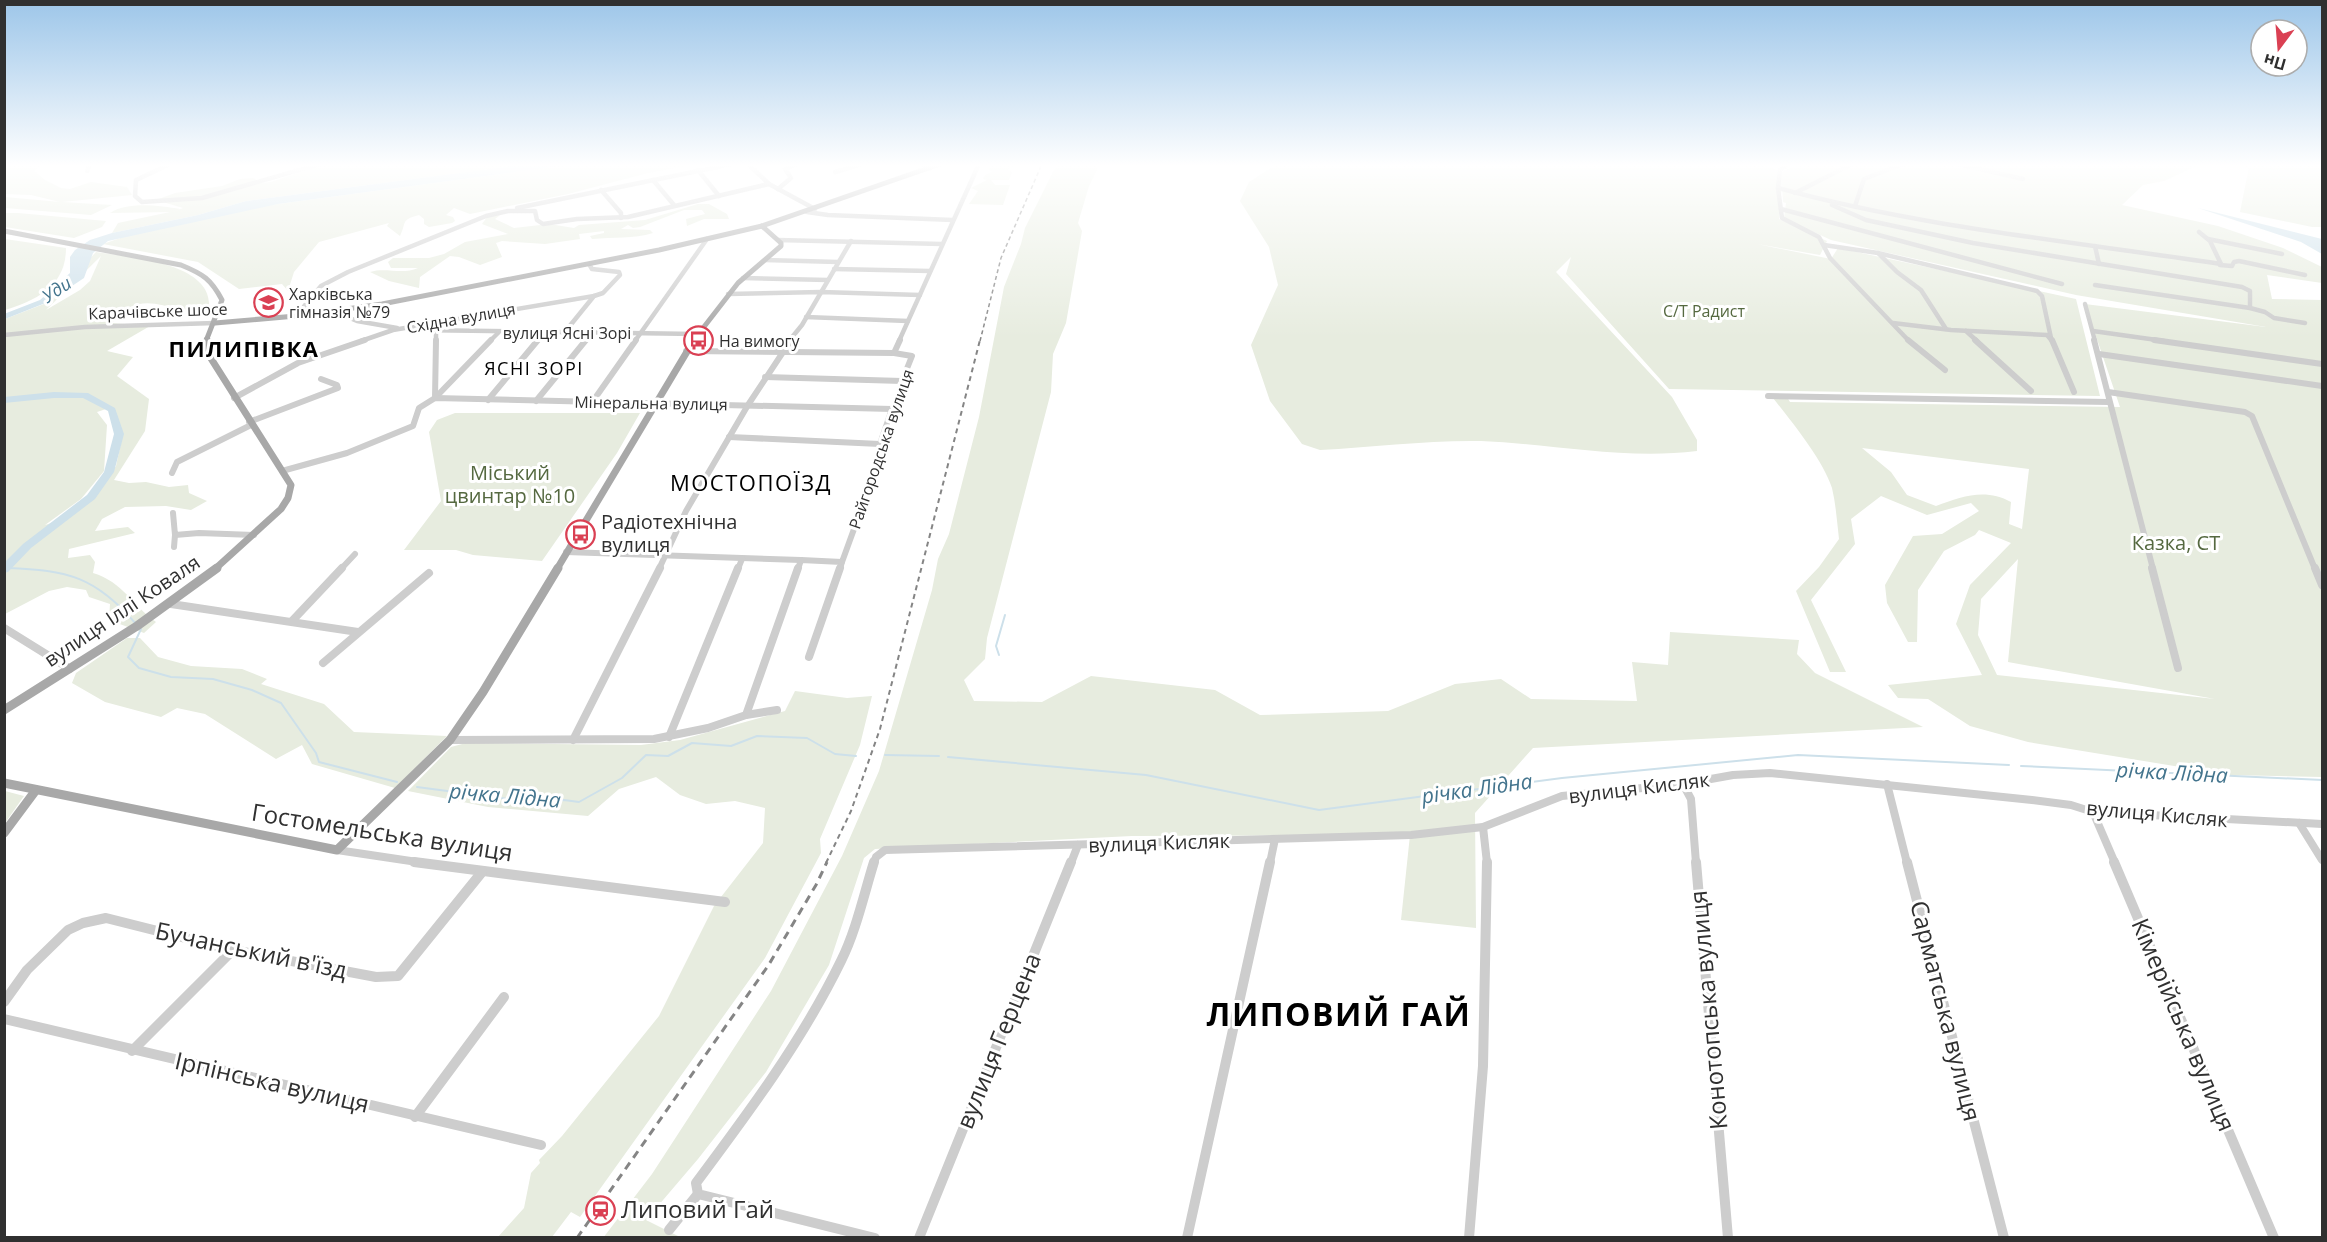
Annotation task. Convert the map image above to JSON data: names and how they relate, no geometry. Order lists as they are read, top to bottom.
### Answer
{
  "streets": {
    "main road": ["Карачівське шосе", "вулиця Іллі Коваля", "Гостомельська вулиця"],
    "street": [
      "Східна вулиця",
      "вулиця Ясні Зорі",
      "Мінеральна вулиця",
      "Райгородська вулиця",
      "вулиця Кисляк",
      "Бучанський в'їзд",
      "Конотопська вулиця",
      "Сарматська вулиця",
      "Кімерійська вулиця",
      "вулиця Герцена",
      "Ірпінська вулиця"
    ]
  },
  "crossings": [
    ["Карачівське шосе", "вулиця Ясні Зорі"],
    ["Карачівське шосе", "вулиця Іллі Коваля"],
    ["Східна вулиця", "вулиця Ясні Зорі"],
    ["Східна вулиця", "вулиця Іллі Коваля"],
    ["Мінеральна вулиця", "Райгородська вулиця"],
    ["вулиця Кисляк", "Конотопська вулиця"],
    ["вулиця Кисляк", "Сарматська вулиця"],
    ["вулиця Кисляк", "Кімерійська вулиця"],
    ["вулиця Кисляк", "вулиця Герцена"],
    ["Гостомельська вулиця", "Бучанський в'їзд"]
  ],
  "districts": [
    "ПИЛИПІВКА",
    "ЯСНІ ЗОРІ",
    "МОСТОПОЇЗД",
    "ЛИПОВИЙ ГАЙ"
  ],
  "water": ["Уди", "річка Лідна"],
  "parks": ["С/Т Радист", "Міський цвинтар №10", "Казка, СТ"],
  "places": {
    "school or university": ["Харківська гімназія №79"],
    "bus stop": ["На вимогу", "Радіотехнічна вулиця"],
    "station": ["Липовий Гай"]
  },
  "north": "bottom"
}
